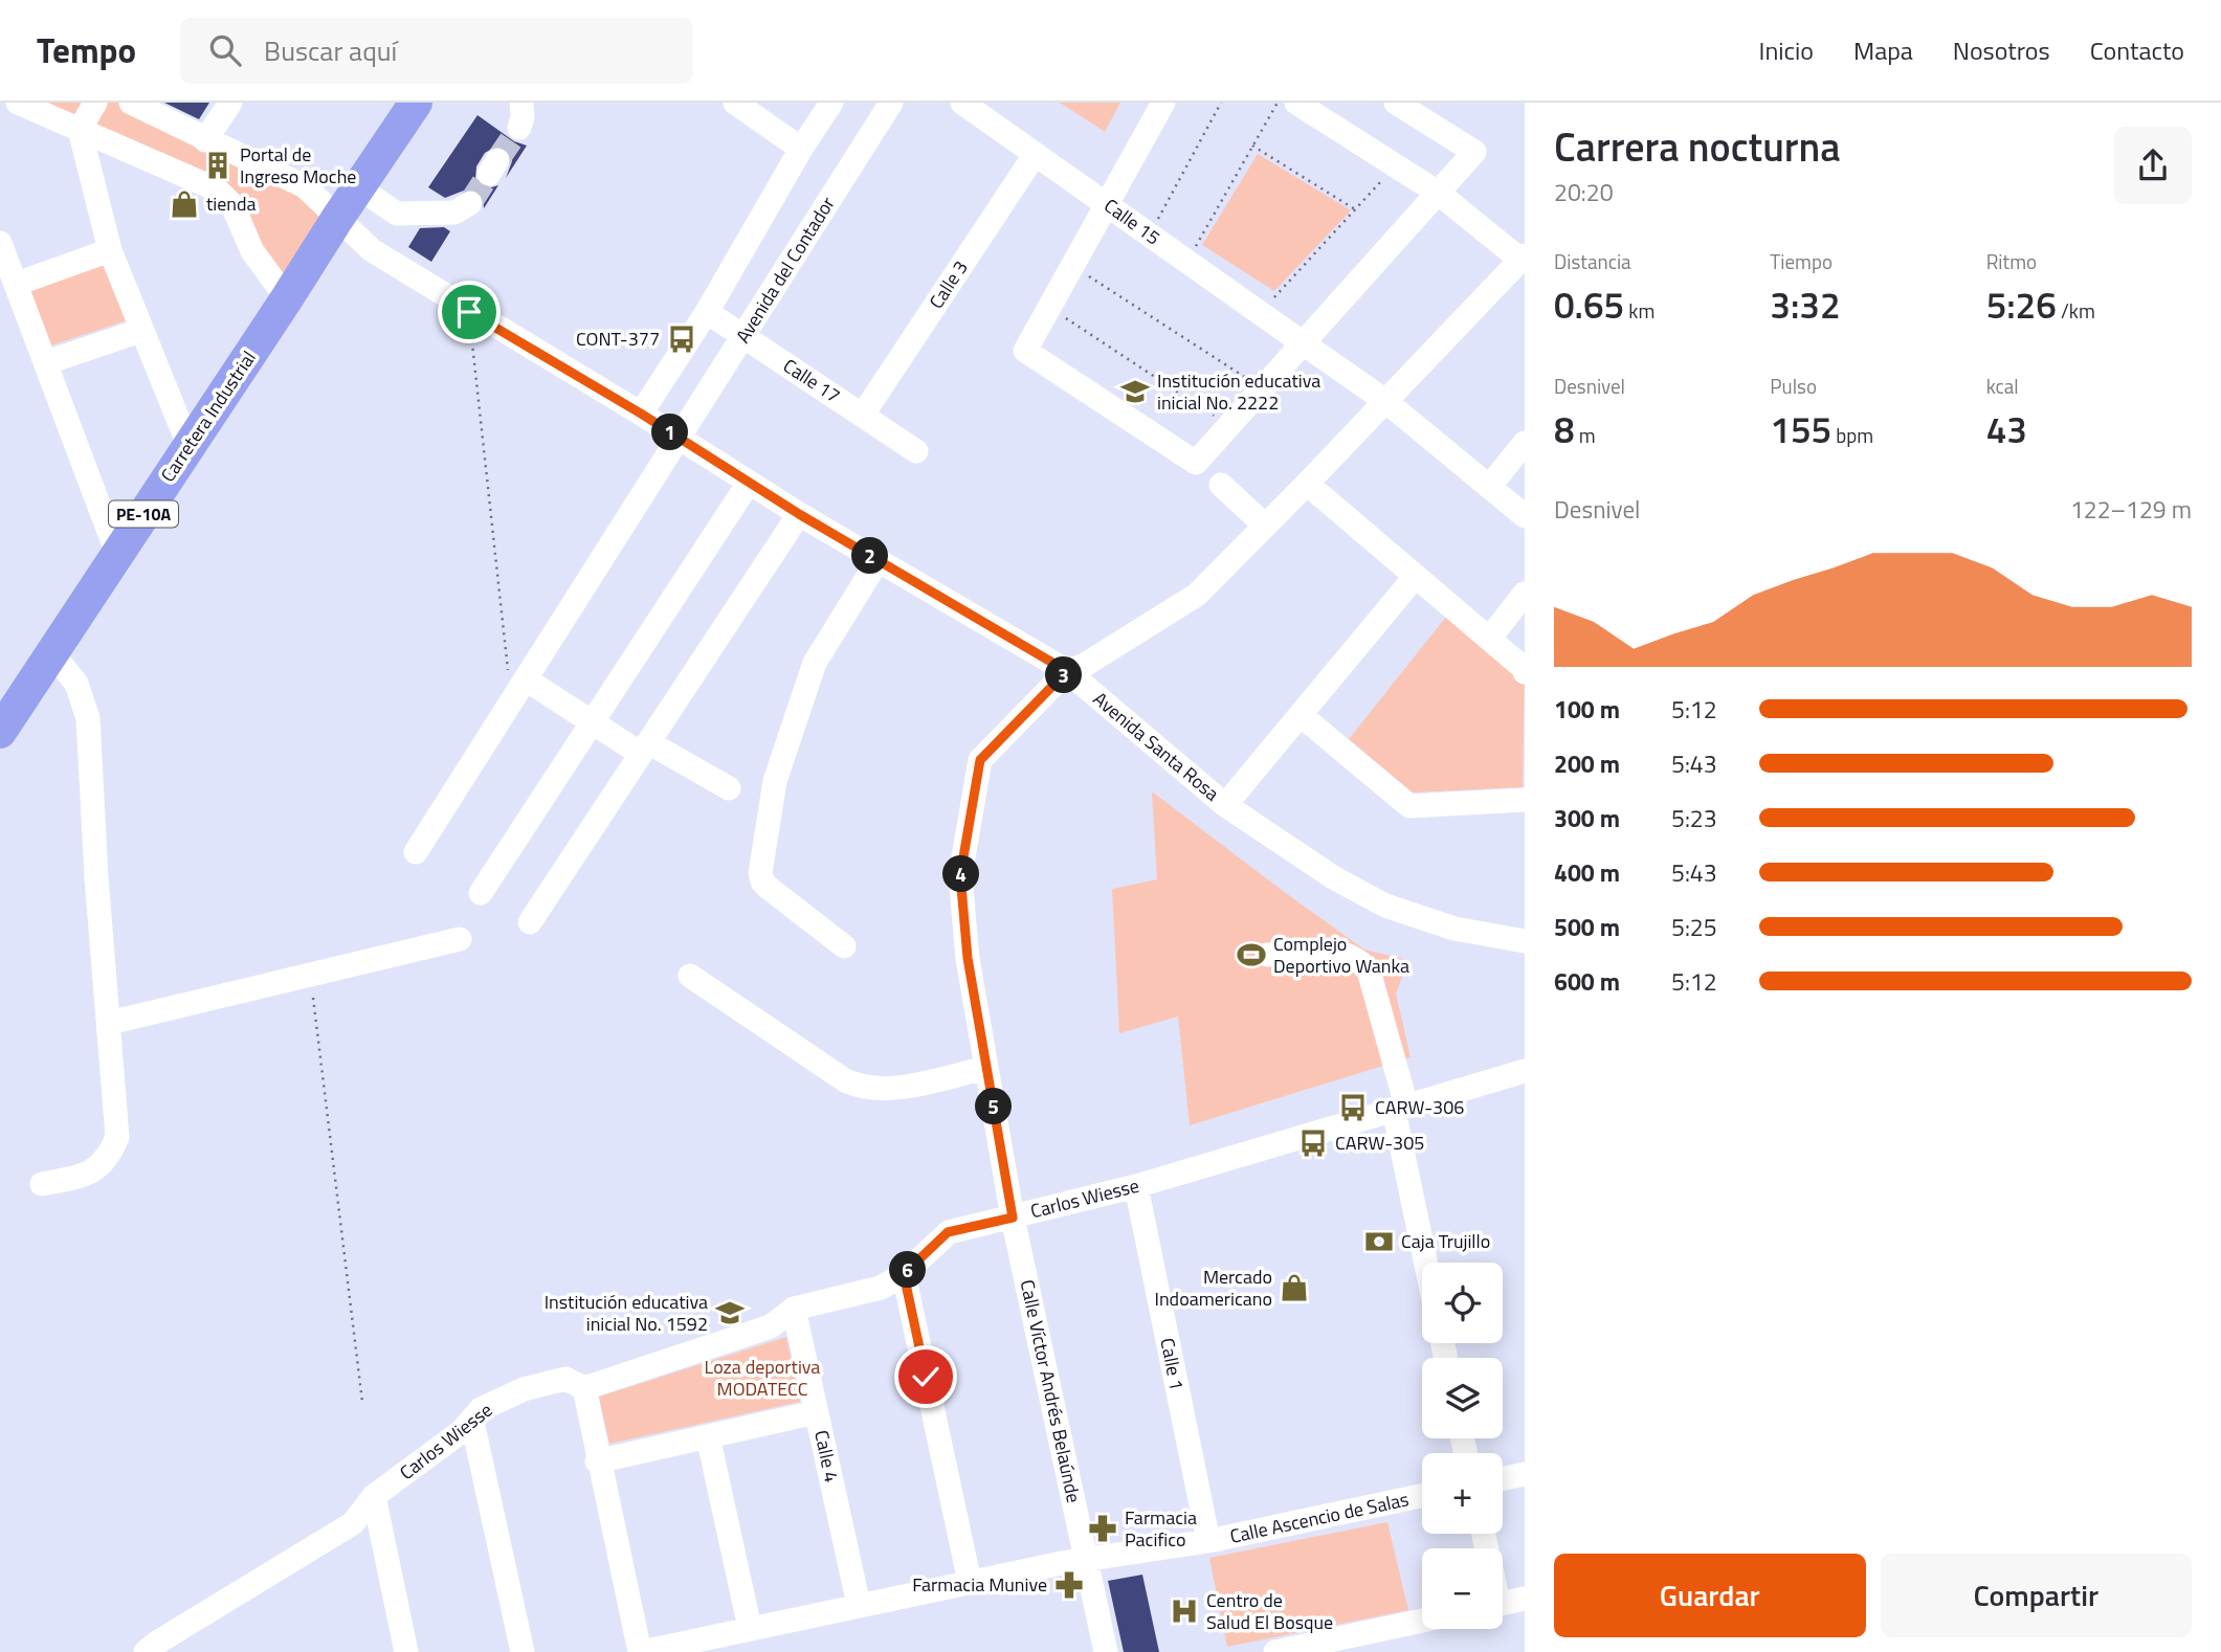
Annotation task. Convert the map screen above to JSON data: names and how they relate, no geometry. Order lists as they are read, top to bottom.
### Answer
{
  "streets": {
    "highway": ["Carretera Industrial", "PE-10A"],
    "street": [
      "Calle 15",
      "Avenida del Contador",
      "Calle 3",
      "Calle 17",
      "Avenida Santa Rosa",
      "Carlos Wiesse",
      "Calle 1",
      "Calle Víctor Andrés Belaúnde",
      "Calle 4",
      "Calle Ascencio de Salas"
    ]
  },
  "crossings": [
    ["Calle 15", "Calle 3"],
    ["Avenida del Contador", "Calle 17"],
    ["Avenida del Contador", "Avenida Santa Rosa"],
    ["Calle 3", "Calle 17"],
    ["Carretera Industrial", "Avenida Santa Rosa"],
    ["Avenida Santa Rosa", "Calle Víctor Andrés Belaúnde"],
    ["Carlos Wiesse", "Calle 1"],
    ["Carlos Wiesse", "Calle Víctor Andrés Belaúnde"],
    ["Carlos Wiesse", "Calle 4"],
    ["Calle 1", "Calle Ascencio de Salas"],
    ["Calle Víctor Andrés Belaúnde", "Calle Ascencio de Salas"],
    ["Calle 4", "Calle Ascencio de Salas"]
  ],
  "parks": ["Loza deportiva MODATECC"],
  "places": {
    "building": ["Portal de Ingreso Moche"],
    "shop": ["tienda", "Mercado Indoamericano"],
    "bus stop": ["CONT-377", "CARW-306", "CARW-305"],
    "school or university": ["Institución educativa inicial No. 2222", "Institución educativa inicial No. 1592"],
    "sports": ["Complejo Deportivo Wanka"],
    "bank": ["Caja Trujillo"],
    "pharmacy": ["Farmacia Pacifico", "Farmacia Munive"],
    "hospital": ["Centro de Salud El Bosque"]
  },
  "page": {
    "header": "Tempo",
    "search": "Buscar aquí",
    "nav": [
      "Inicio",
      "Mapa",
      "Nosotros",
      "Contacto"
    ],
    "heading": ["Carrera nocturna", "20:20"],
    "stats": [
      ["Distancia", "0.65 km"],
      ["Tiempo", "3:32"],
      ["Ritmo", "5:26 /km"],
      ["Desnivel", "8 m"],
      ["Pulso", "155 bpm"],
      ["kcal", "43"]
    ],
    "pins": [
      "1",
      "2",
      "3",
      "4",
      "5",
      "6"
    ],
    "chart": ["Desnivel", "122–129 m"],
    "list": [
      {
        "name": "100 m",
        "note": "5:12"
      },
      {
        "name": "200 m",
        "note": "5:43"
      },
      {
        "name": "300 m",
        "note": "5:23"
      },
      {
        "name": "400 m",
        "note": "5:43"
      },
      {
        "name": "500 m",
        "note": "5:25"
      },
      {
        "name": "600 m",
        "note": "5:12"
      }
    ],
    "map_buttons": ["+", "−"],
    "buttons": ["Guardar", "Compartir"]
  }
}
